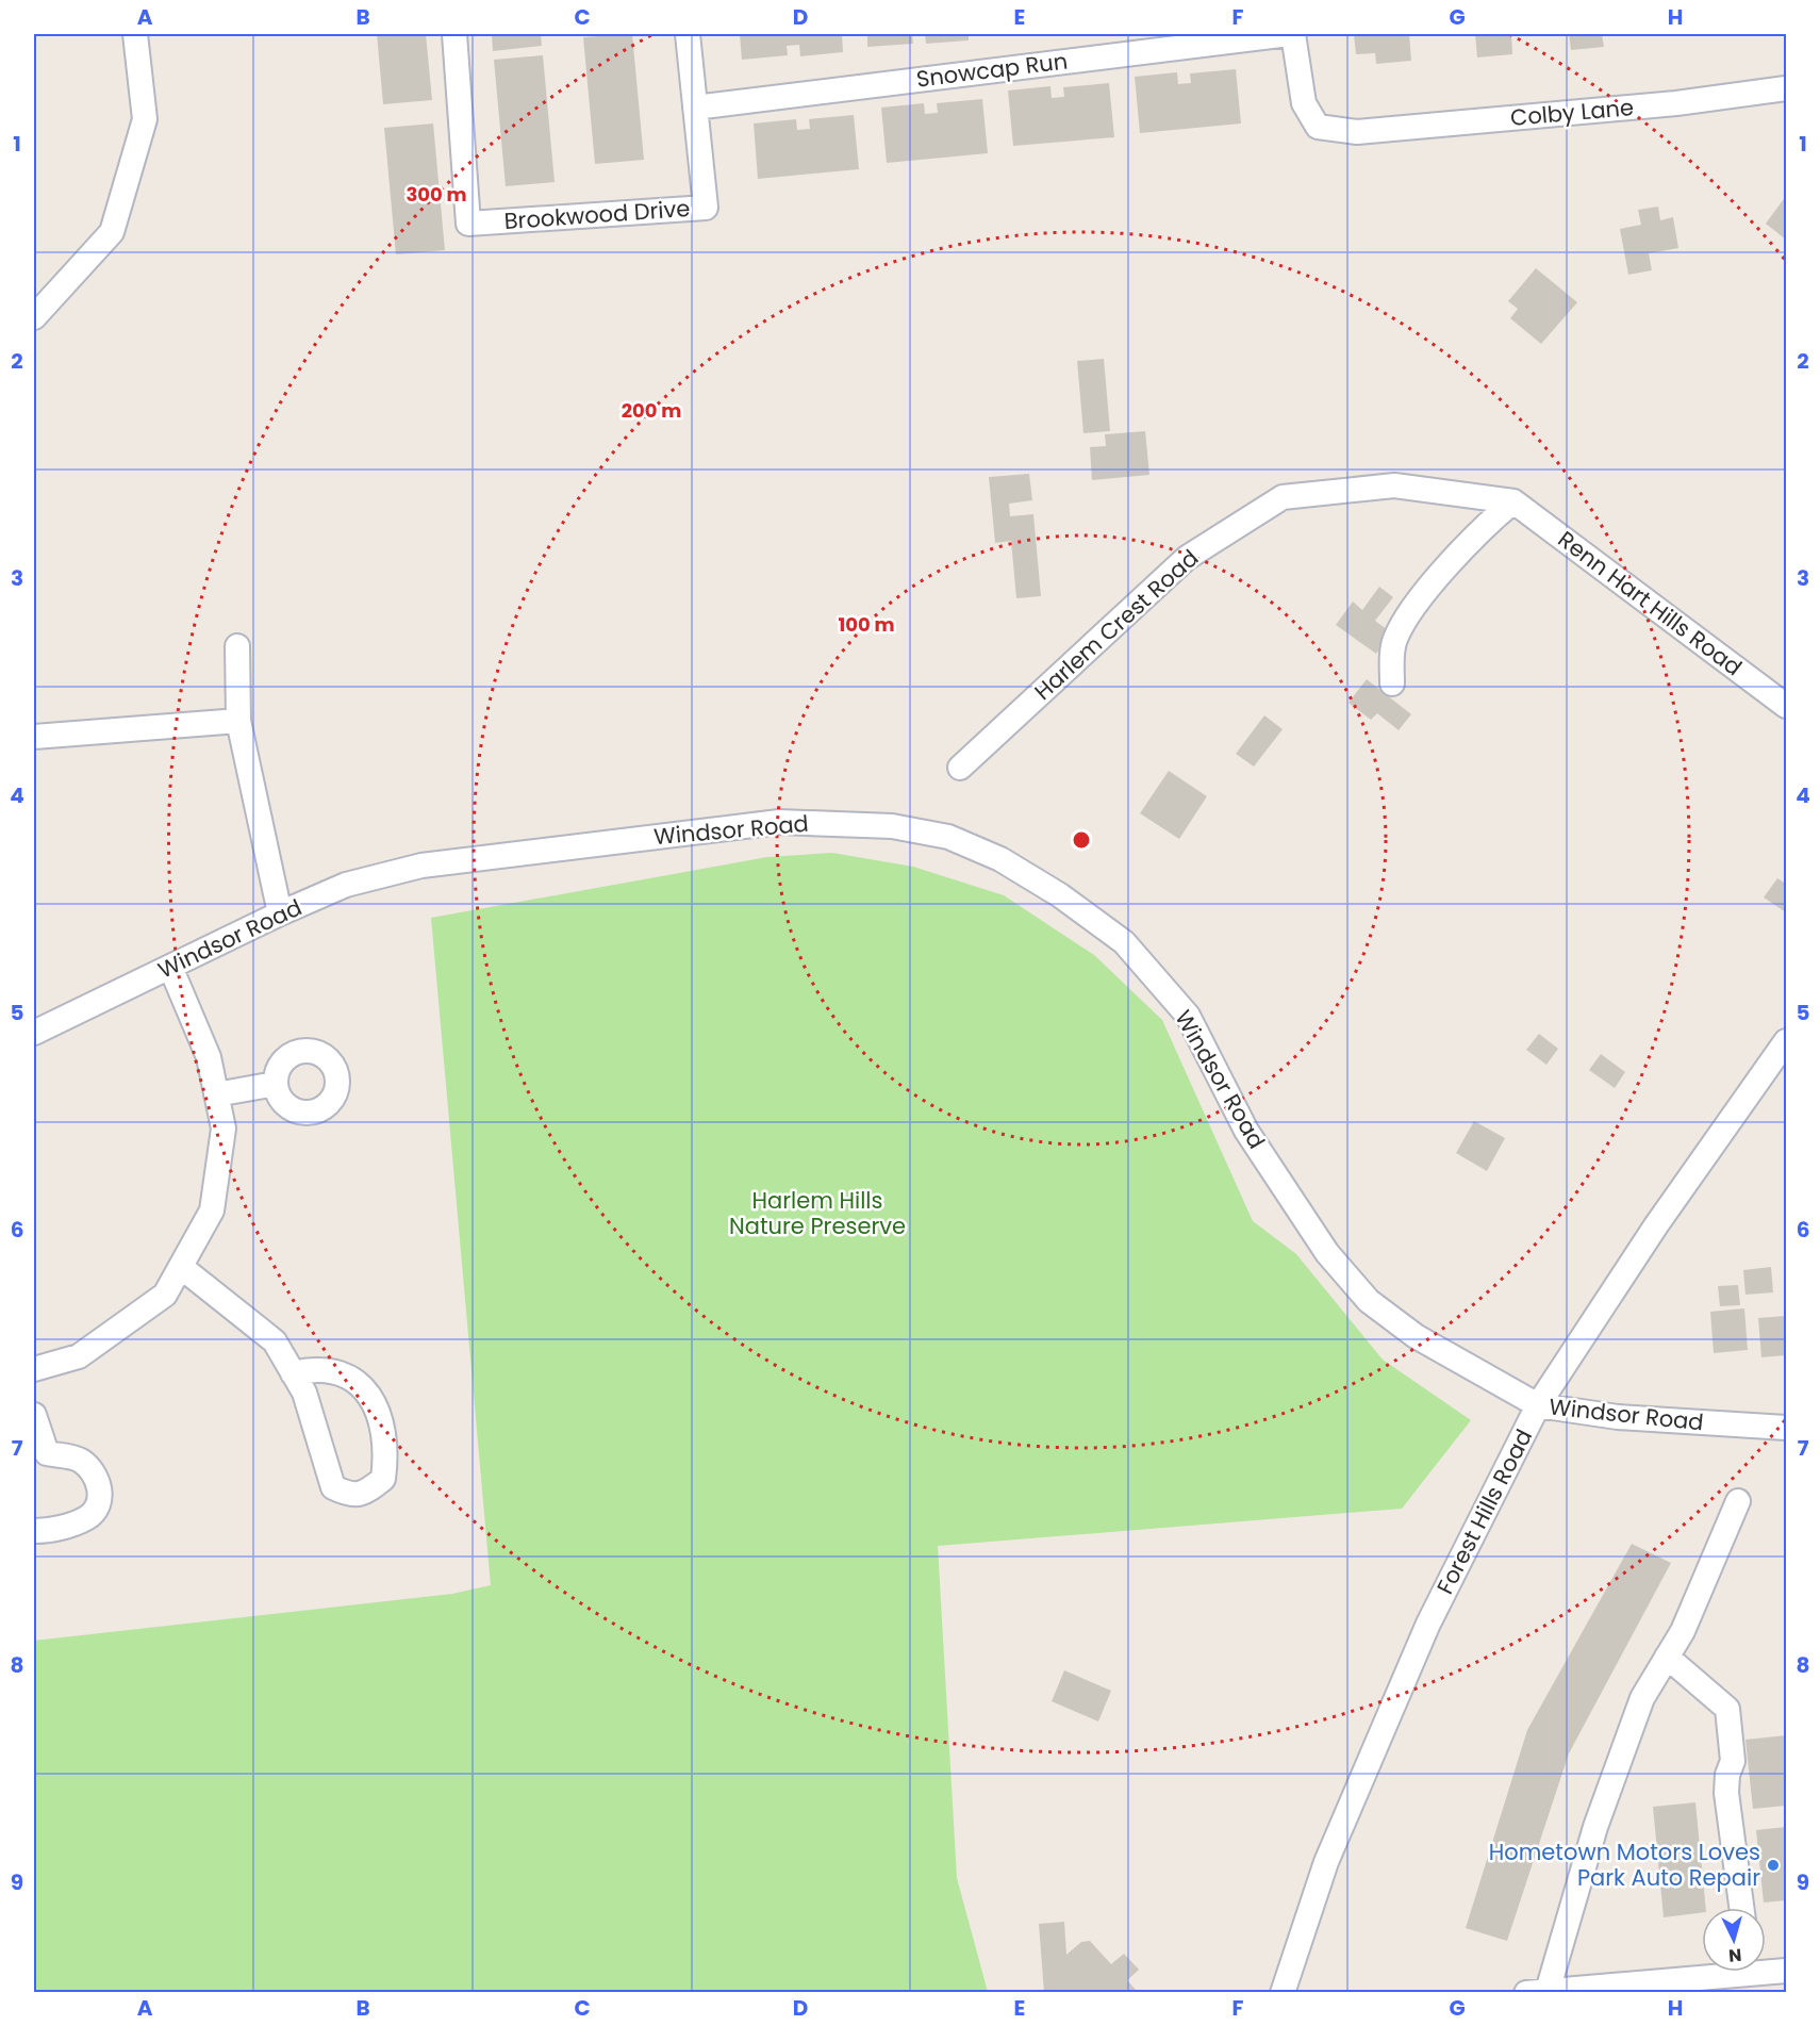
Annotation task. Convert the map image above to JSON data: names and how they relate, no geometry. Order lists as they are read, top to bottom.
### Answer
{
  "streets": {
    "street": [
      "Snowcap Run",
      "Colby Lane",
      "Brookwood Drive",
      "Renn Hart Hills Road",
      "Harlem Crest Road",
      "Windsor Road",
      "Forest Hills Road"
    ]
  },
  "crossings": [
    ["Snowcap Run", "Colby Lane"],
    ["Snowcap Run", "Brookwood Drive"],
    ["Renn Hart Hills Road", "Harlem Crest Road"],
    ["Windsor Road", "Forest Hills Road"]
  ],
  "parks": ["Harlem Hills Nature Preserve"],
  "places": ["Hometown Motors Loves Park Auto Repair"],
  "north": "bottom",
  "grid": {
    "columns": [
      "A",
      "B",
      "C",
      "D",
      "E",
      "F",
      "G",
      "H"
    ],
    "rows": [
      "1",
      "2",
      "3",
      "4",
      "5",
      "6",
      "7",
      "8",
      "9"
    ]
  },
  "rings": ["300 m", "200 m", "100 m"]
}
